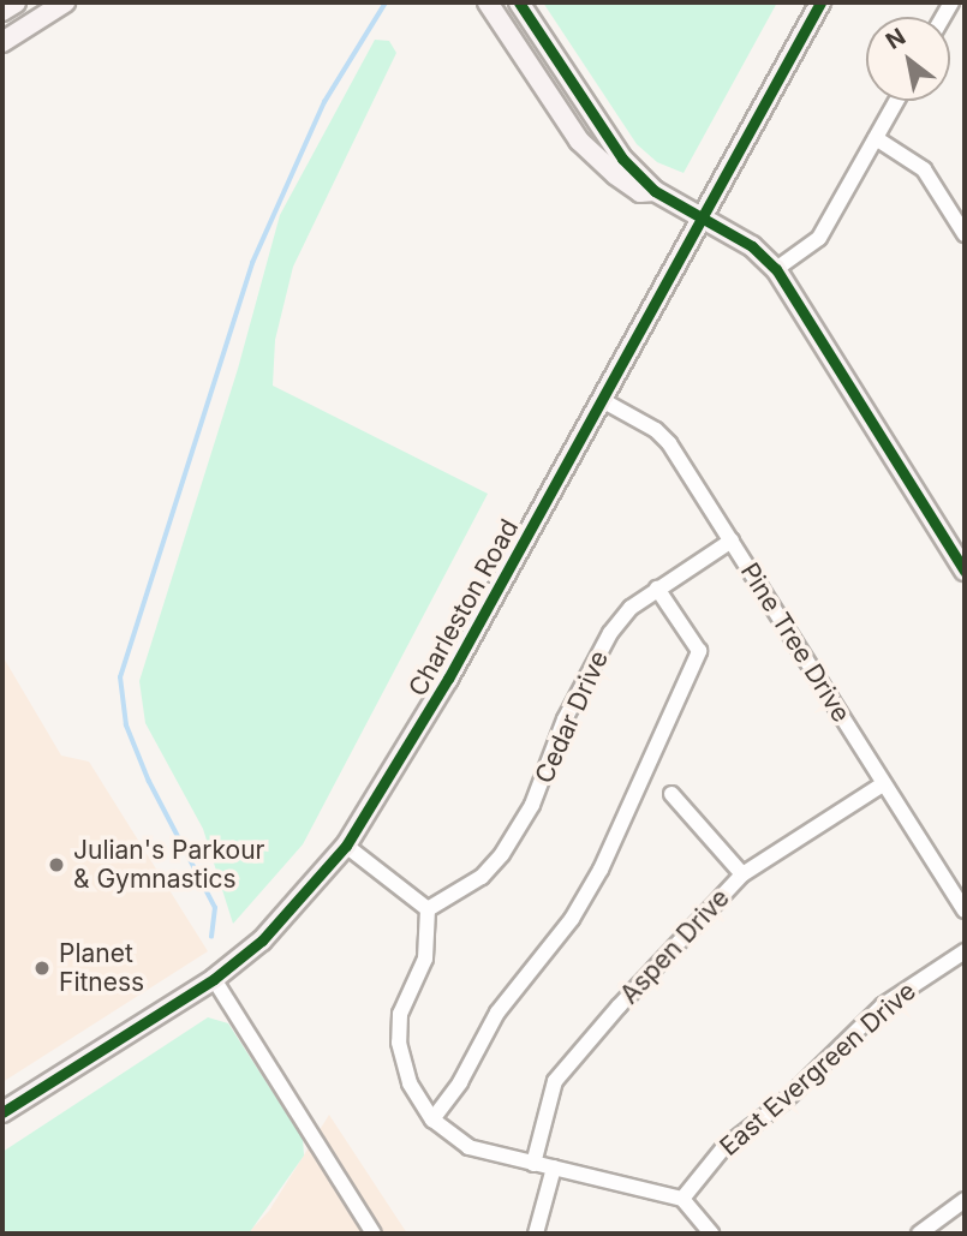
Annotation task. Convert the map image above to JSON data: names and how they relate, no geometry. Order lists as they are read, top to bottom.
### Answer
{
  "streets": {
    "main road": ["Charleston Road"],
    "street": [
      "Pine Tree Drive",
      "Cedar Drive",
      "Aspen Drive",
      "East Evergreen Drive"
    ]
  },
  "crossings": [
    ["Charleston Road", "Pine Tree Drive"],
    ["Pine Tree Drive", "Cedar Drive"],
    ["Pine Tree Drive", "Aspen Drive"]
  ],
  "places": ["Julian's Parkour & Gymnastics", "Planet Fitness"],
  "north": "top left"
}
